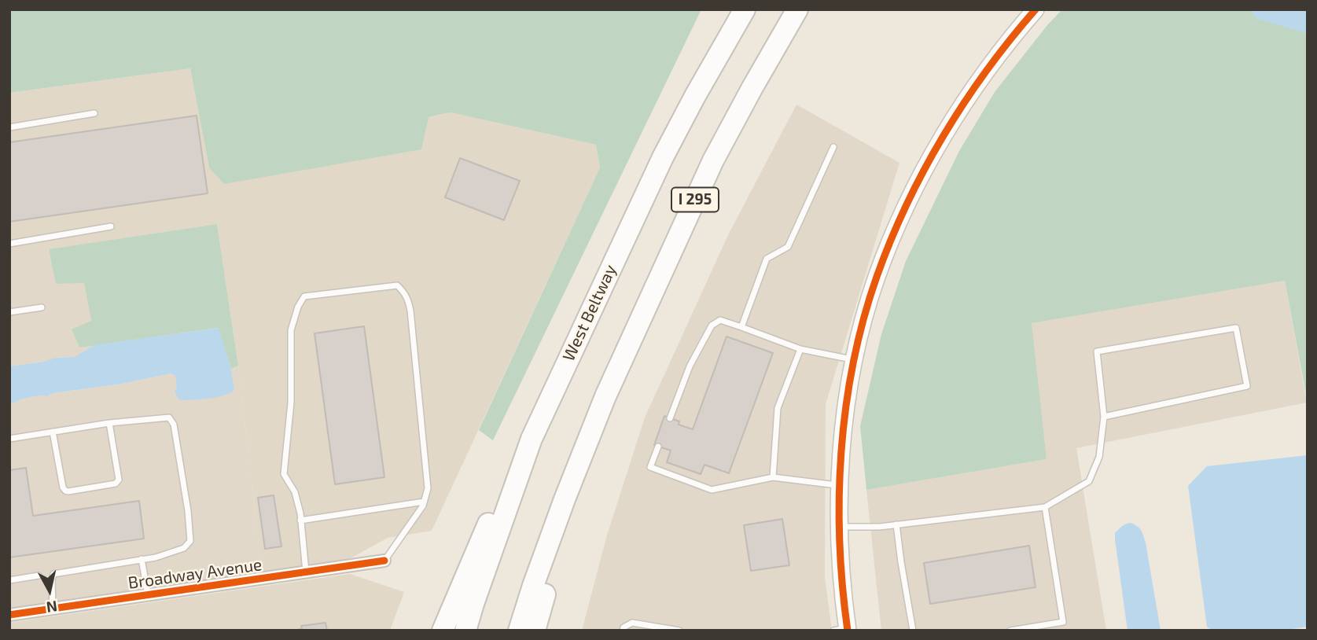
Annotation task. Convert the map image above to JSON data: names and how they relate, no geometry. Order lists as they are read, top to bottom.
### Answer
{
  "streets": {
    "highway": ["I 295", "West Beltway"],
    "street": ["Broadway Avenue"]
  },
  "north": "bottom"
}
